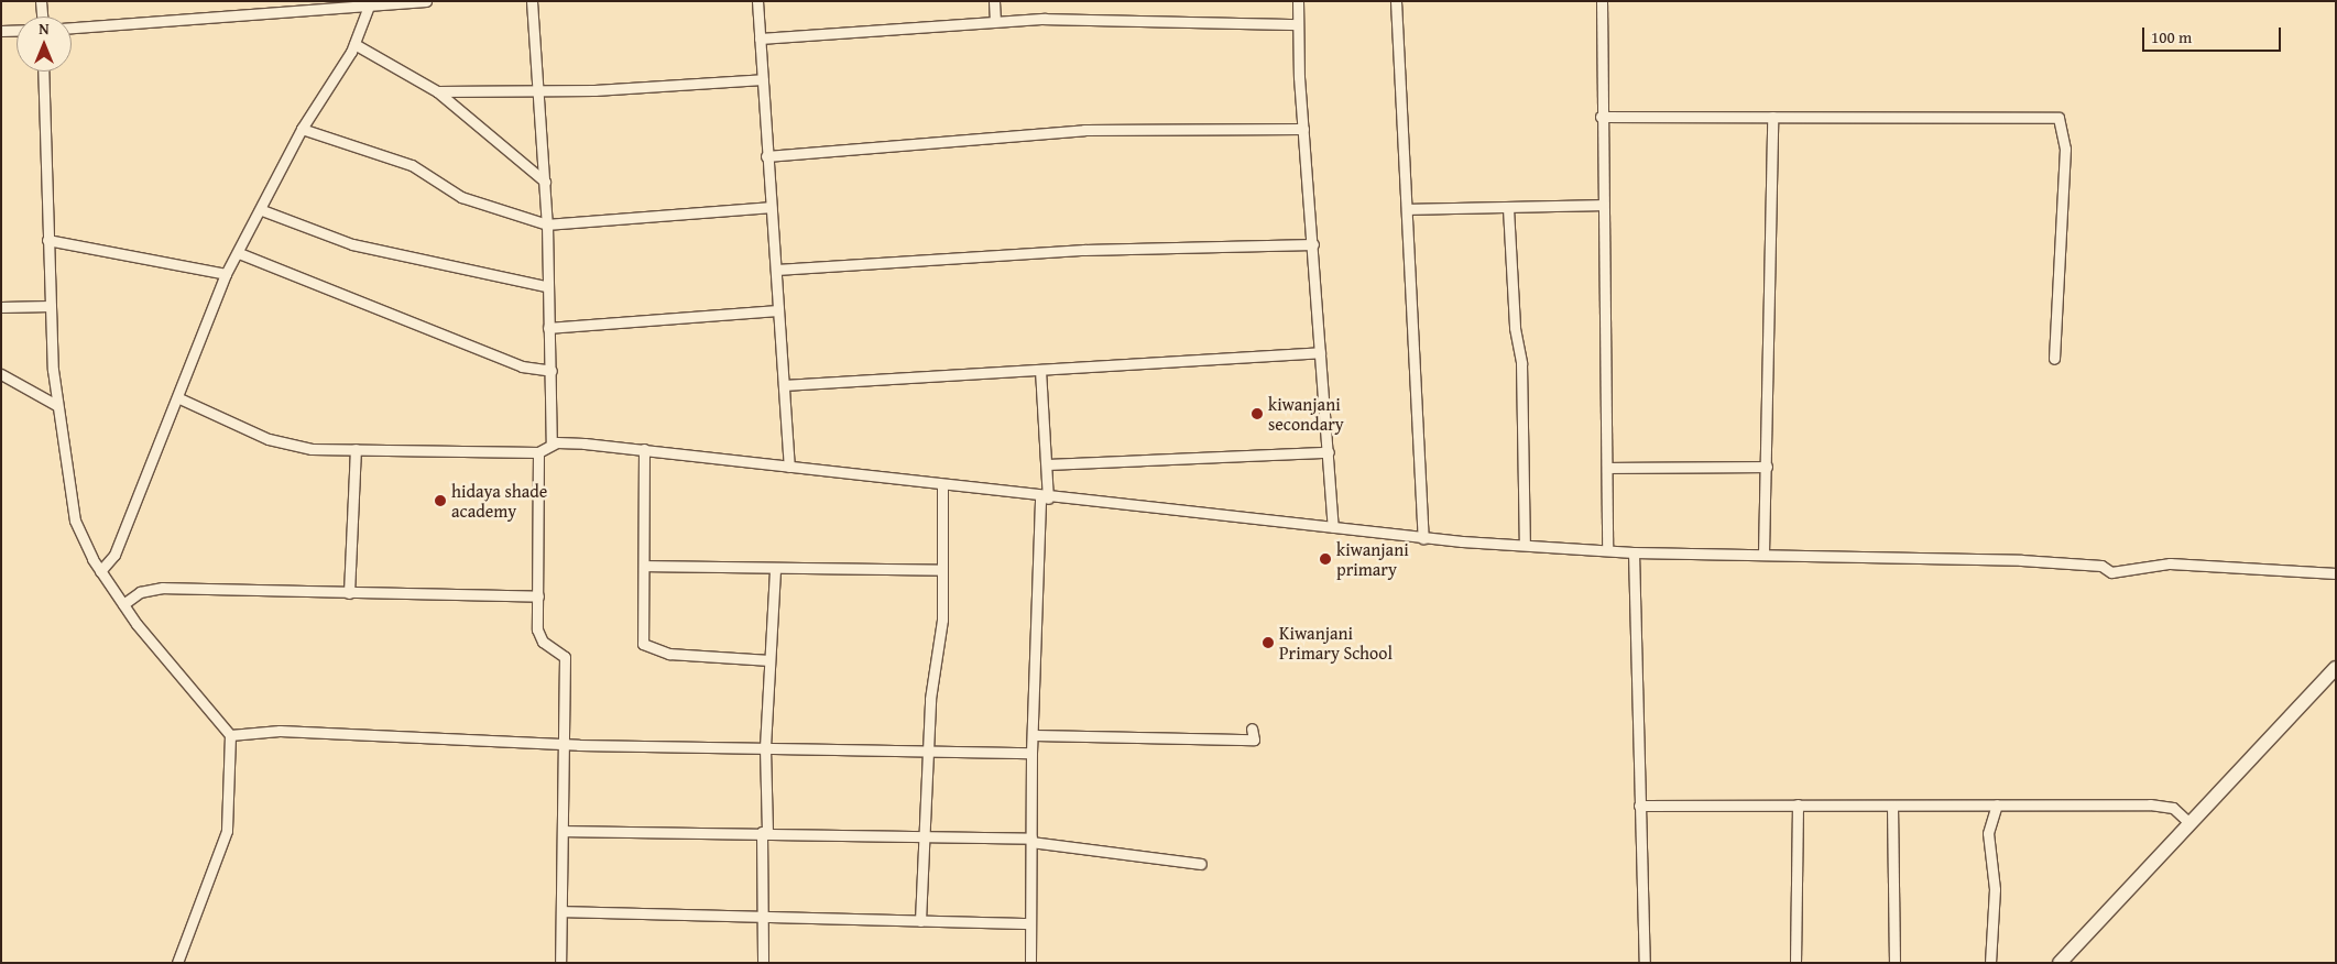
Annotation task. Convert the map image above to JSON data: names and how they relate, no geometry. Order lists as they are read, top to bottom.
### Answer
{
  "places": [
    "kiwanjani secondary",
    "hidaya shade academy",
    "kiwanjani primary",
    "Kiwanjani Primary School"
  ],
  "scale_bar": "100 m",
  "north": "top"
}
